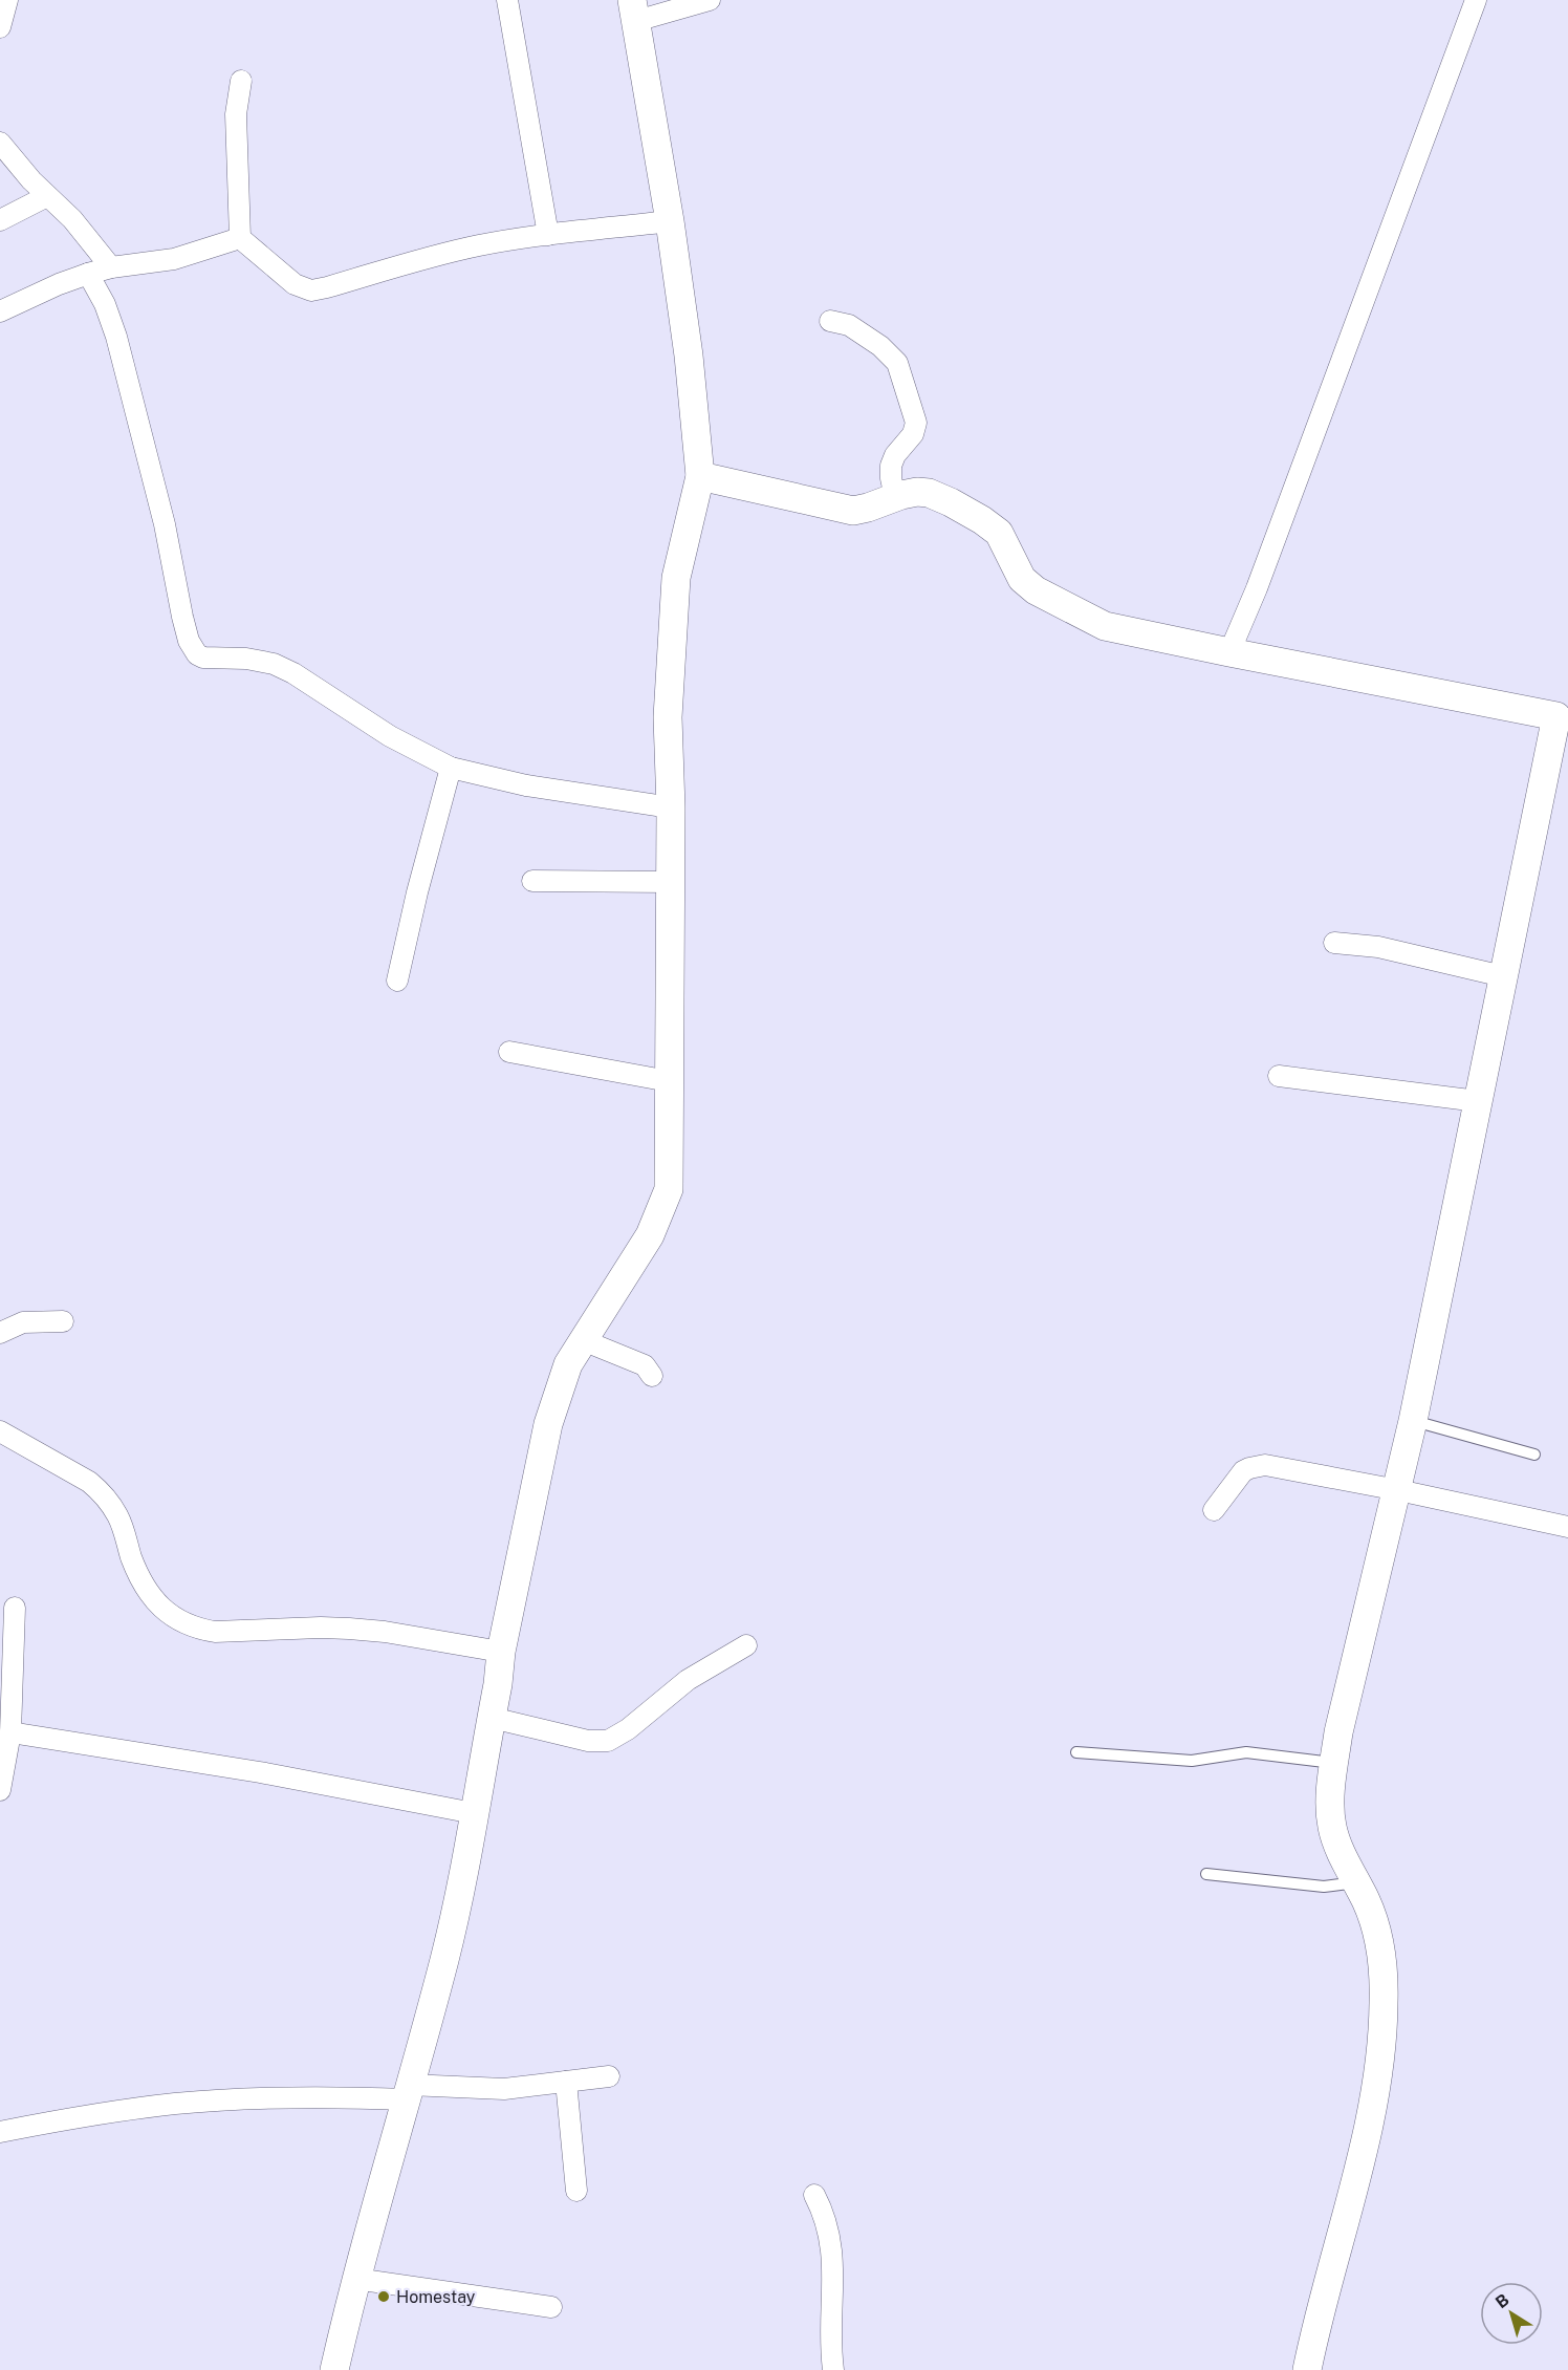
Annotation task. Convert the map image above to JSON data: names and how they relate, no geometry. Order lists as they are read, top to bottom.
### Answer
{
  "places": ["Homestay"],
  "north": "top left"
}
